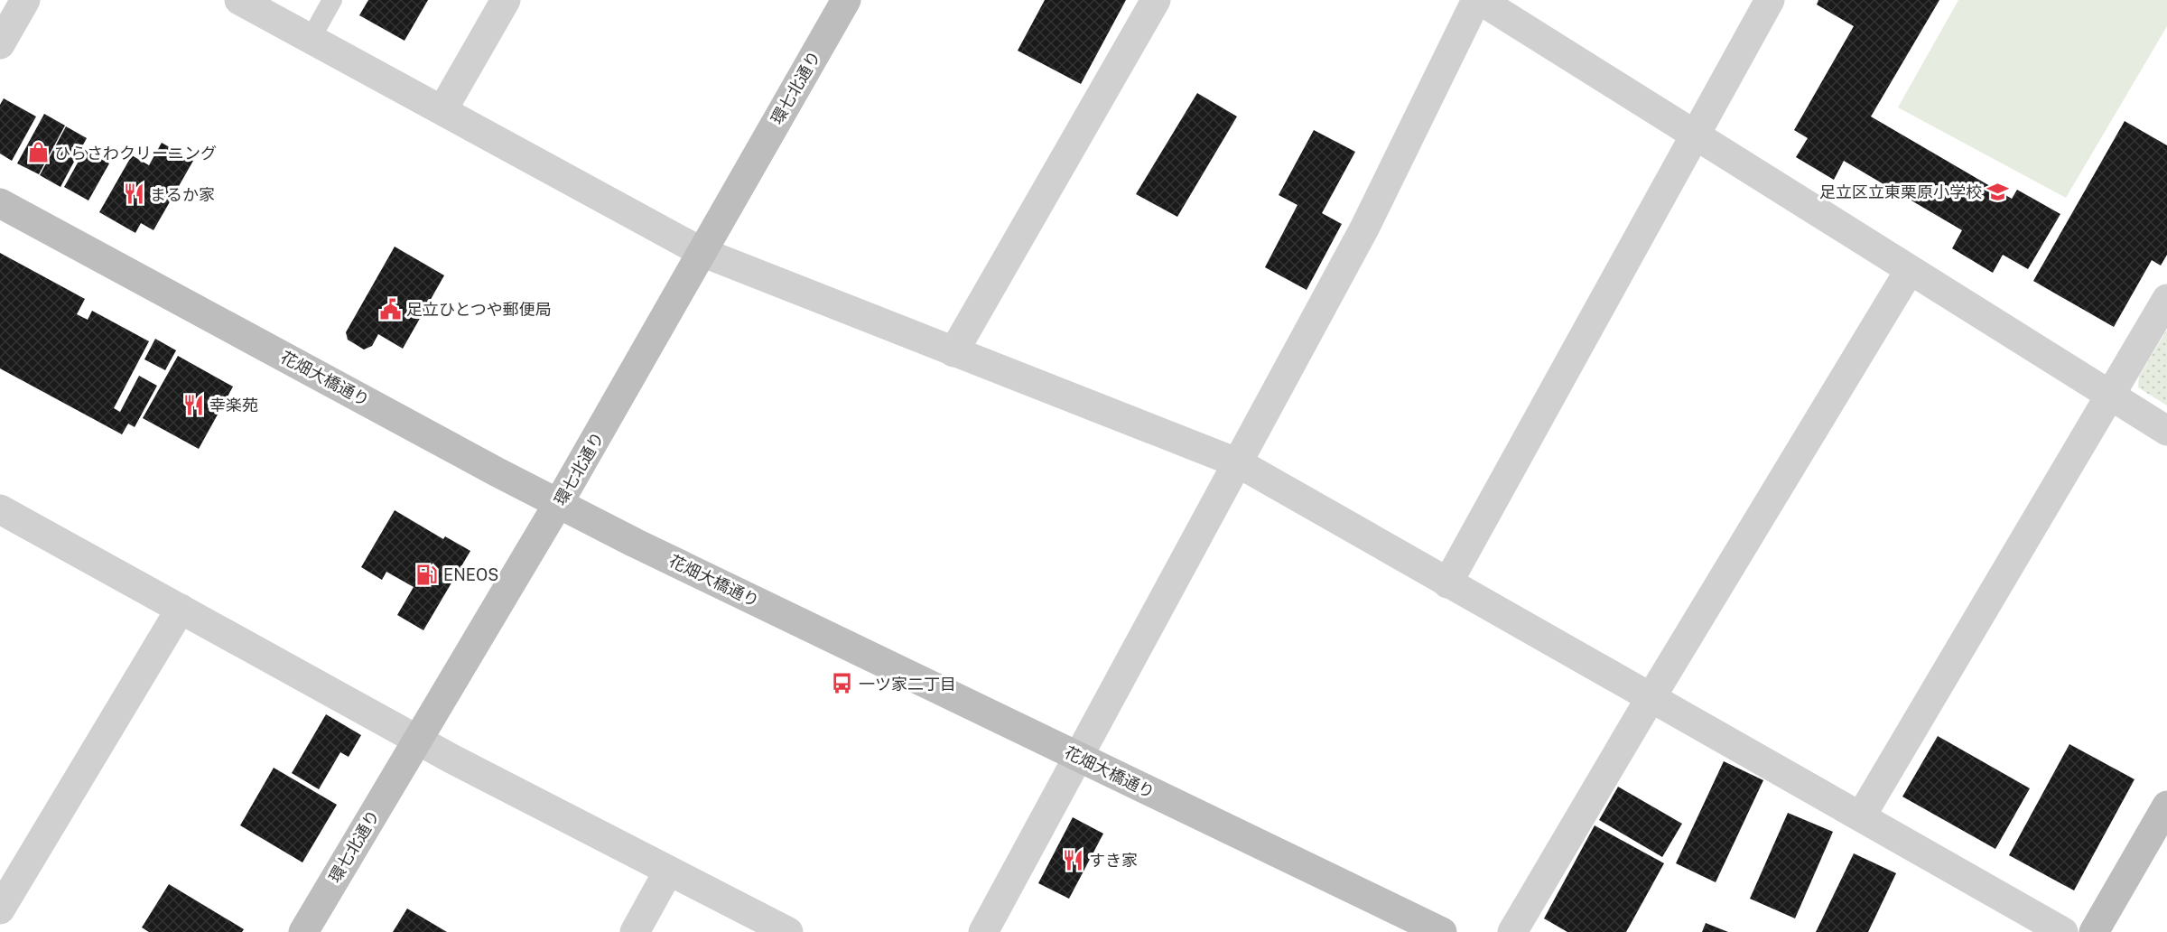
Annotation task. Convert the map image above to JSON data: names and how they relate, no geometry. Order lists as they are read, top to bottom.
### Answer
{
  "streets": {
    "street": ["環七北通り", "花畑大橋通り"]
  },
  "crossings": [
    ["環七北通り", "花畑大橋通り"]
  ],
  "places": {
    "shop": ["ひらさわクリーニング"],
    "school or university": ["足立区立東栗原小学校"],
    "restaurant": ["まるか家", "幸楽苑", "すき家"],
    "public building": ["足立ひとつや郵便局"],
    "fuel station": ["ENEOS"],
    "bus stop": ["一ツ家二丁目"]
  }
}
